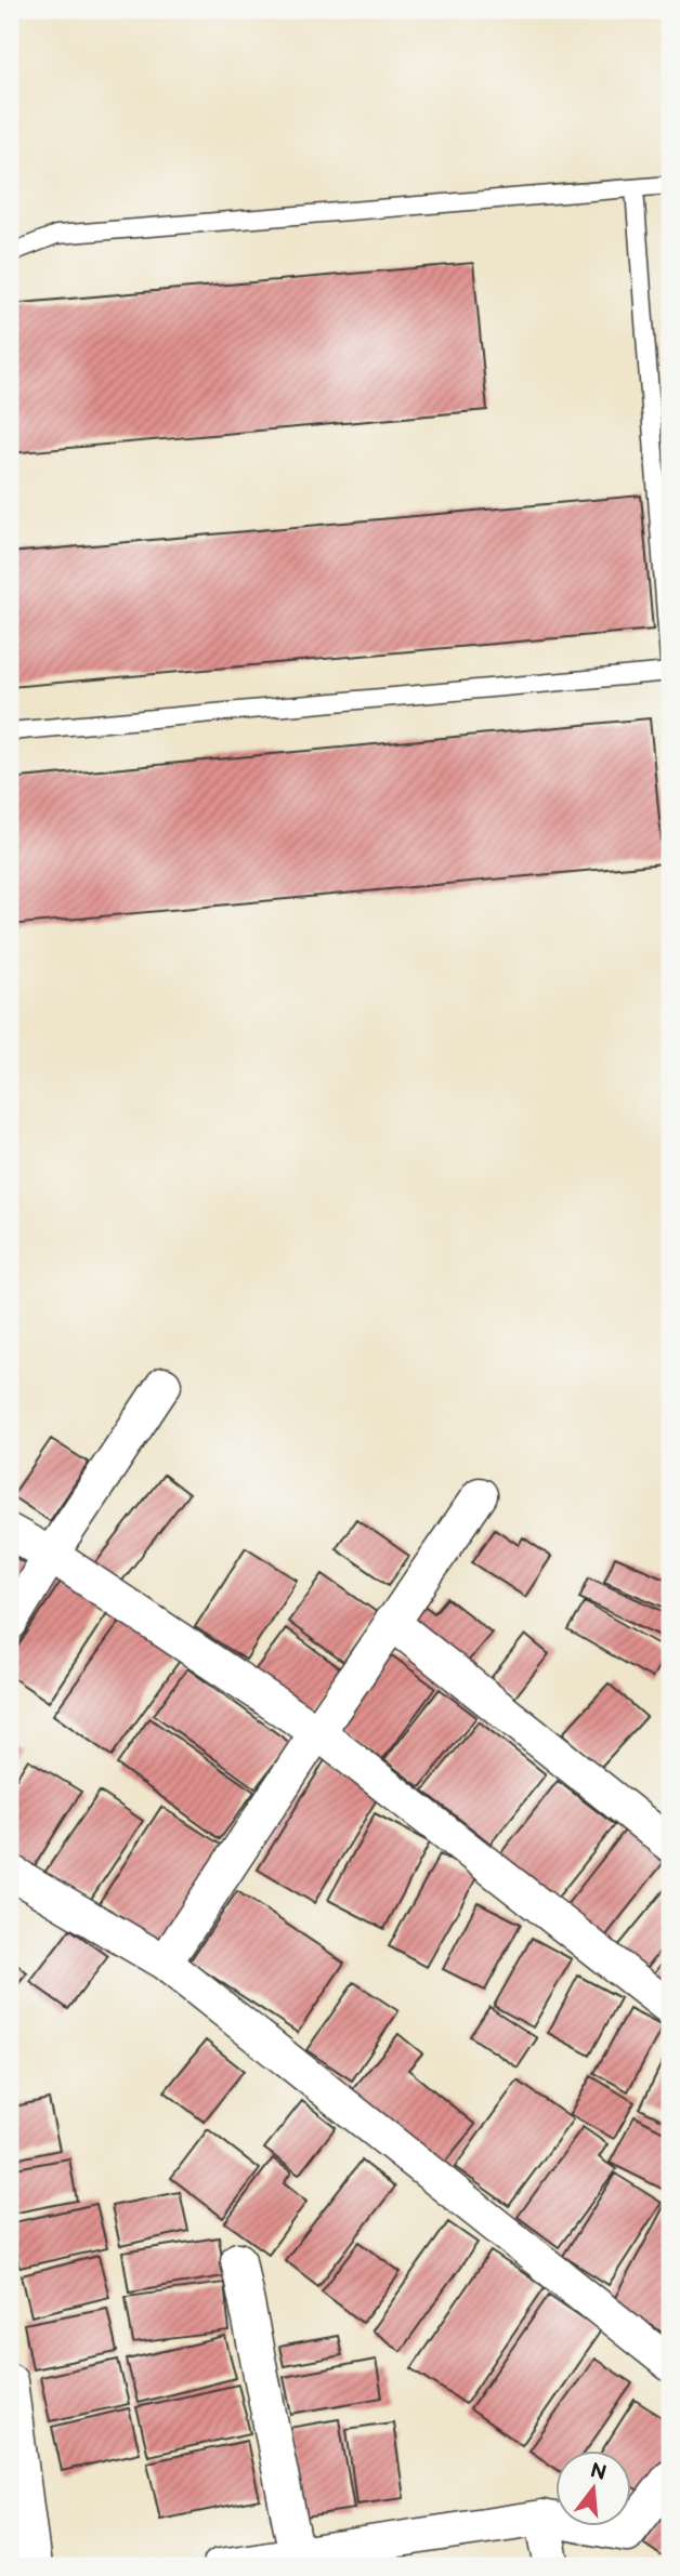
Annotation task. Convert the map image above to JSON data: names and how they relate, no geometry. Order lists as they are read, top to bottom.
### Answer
{
  "north": "top"
}
